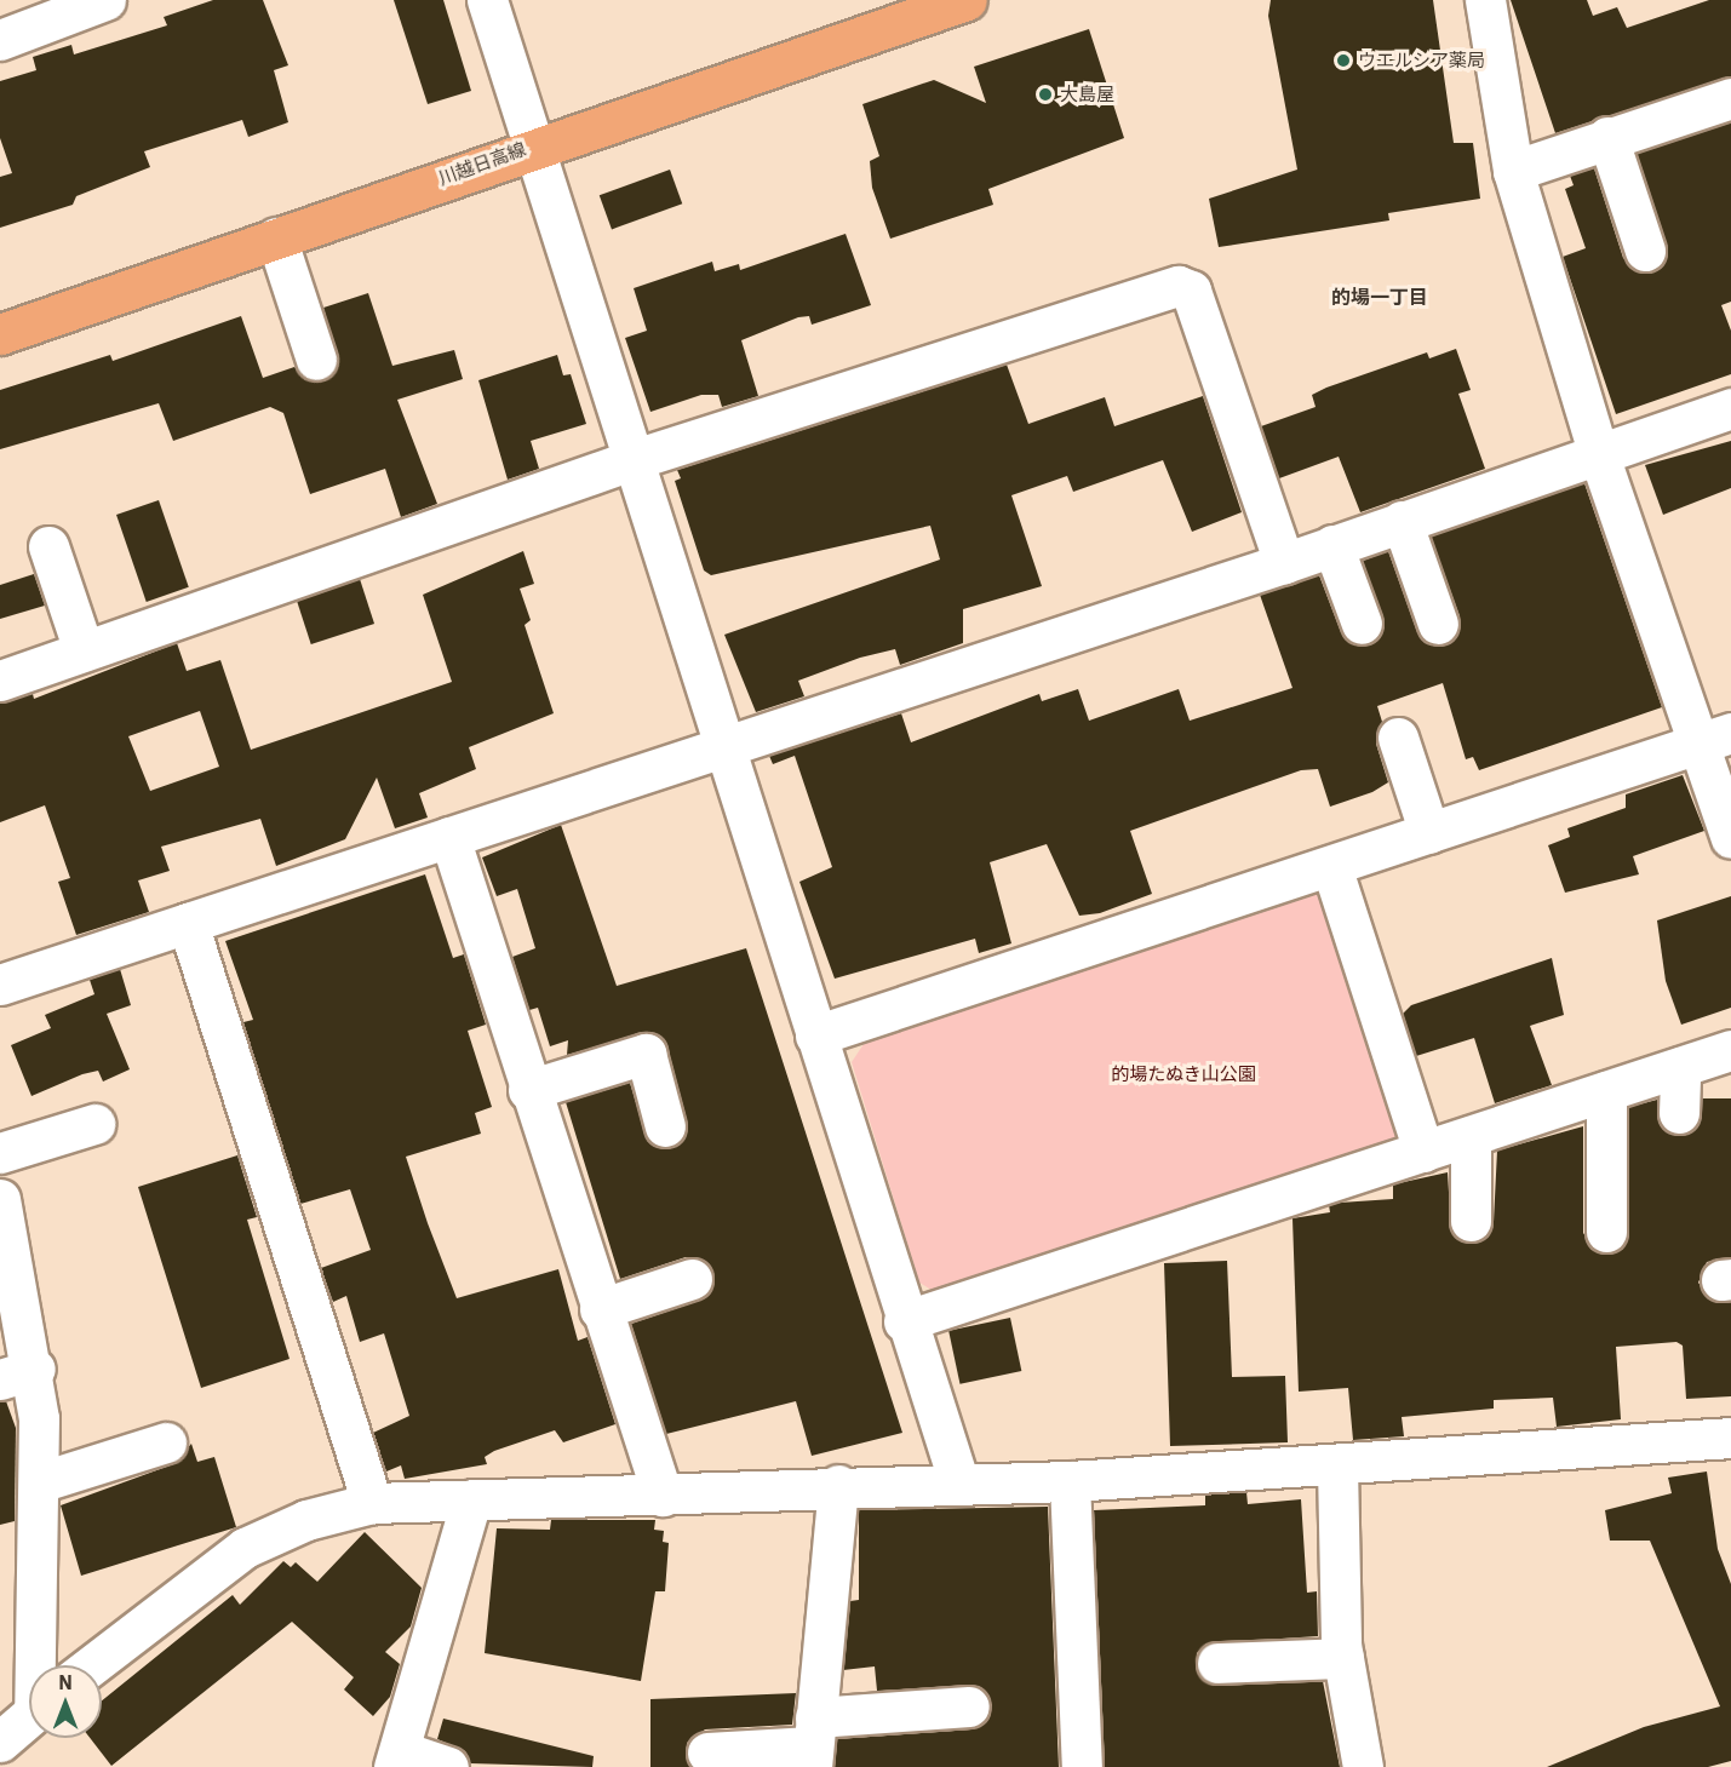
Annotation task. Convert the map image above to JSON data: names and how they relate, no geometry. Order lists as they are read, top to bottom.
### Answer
{
  "streets": {
    "main road": ["川越日高線"]
  },
  "districts": ["的場一丁目"],
  "parks": ["的場たぬき山公園"],
  "places": ["ウエルシア薬局", "大島屋"],
  "north": "top"
}
